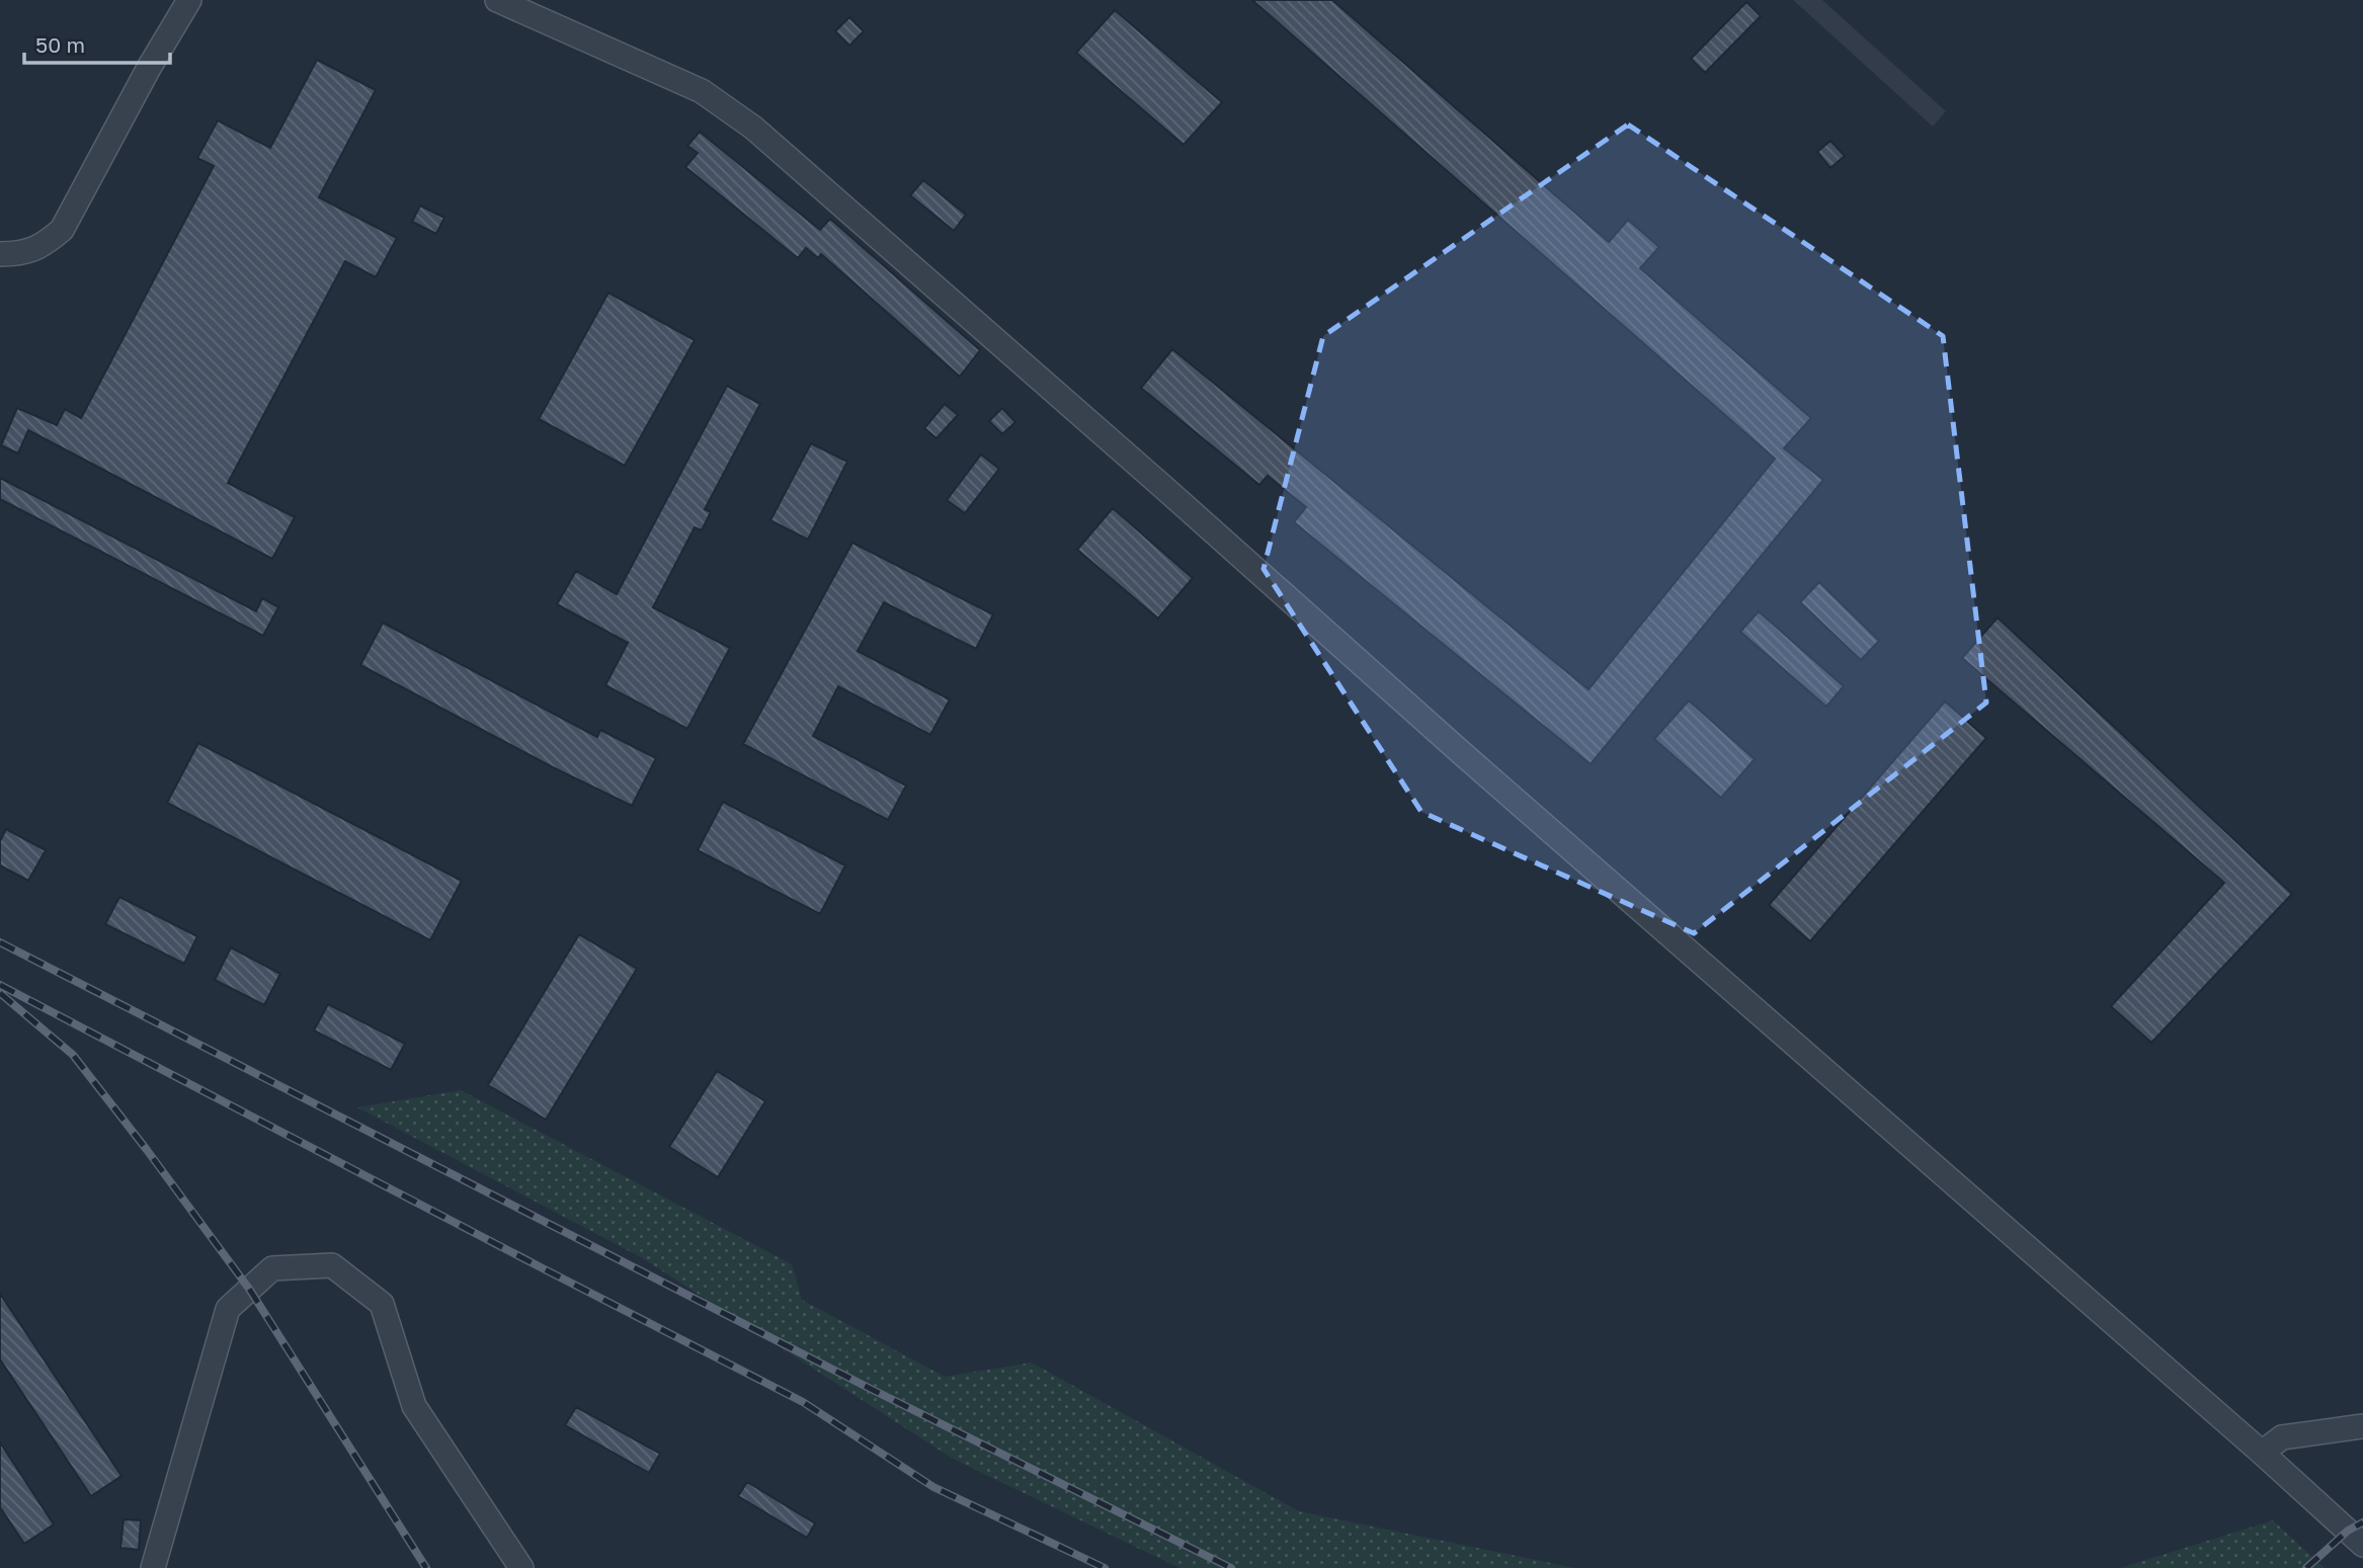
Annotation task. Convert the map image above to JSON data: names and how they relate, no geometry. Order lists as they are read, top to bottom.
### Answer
{
  "scale_bar": "50 m"
}
